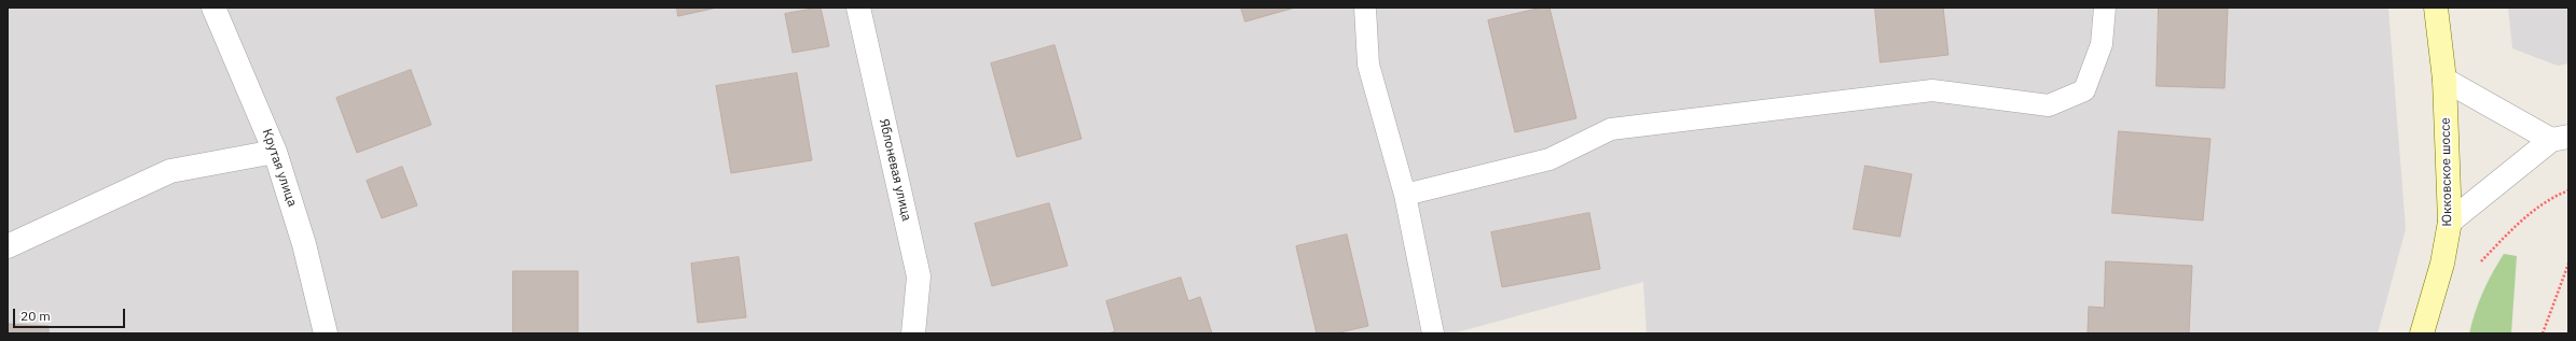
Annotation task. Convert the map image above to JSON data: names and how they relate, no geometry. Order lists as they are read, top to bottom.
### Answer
{
  "streets": {
    "main road": ["Юкковское шоссе"],
    "street": ["Крутая улица", "Яблоневая улица"]
  },
  "scale_bar": "20 m"
}
